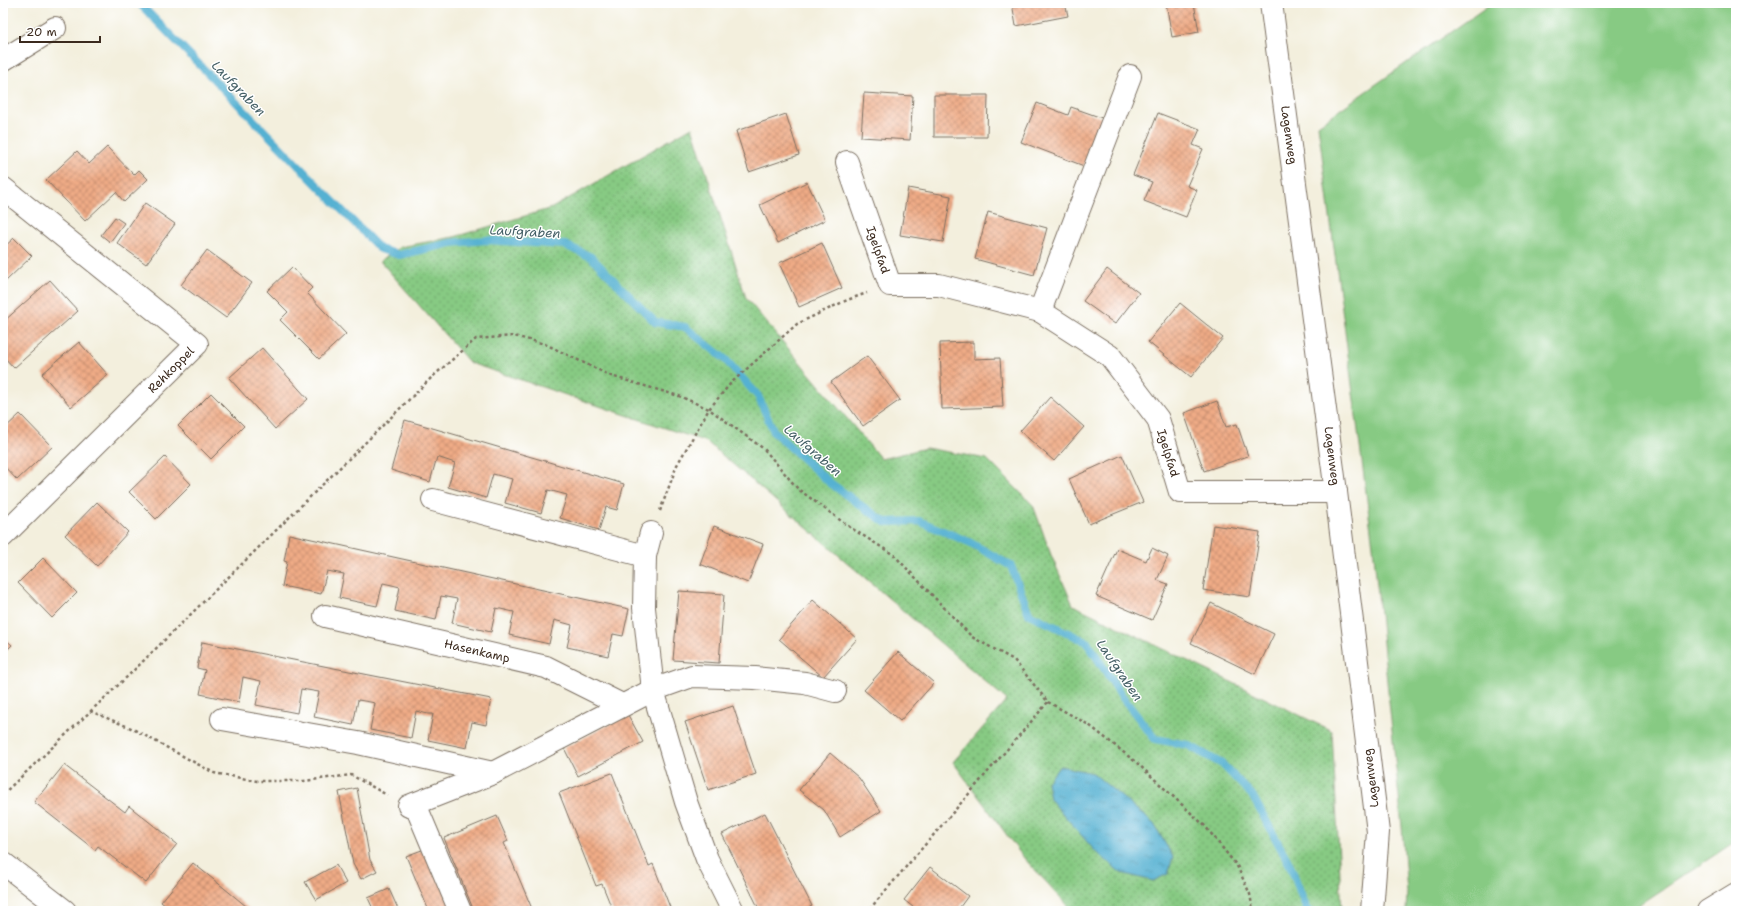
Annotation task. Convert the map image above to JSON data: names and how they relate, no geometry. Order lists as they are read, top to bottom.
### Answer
{
  "streets": {
    "street": [
      "Lagenweg",
      "Igelpfad",
      "Rehkoppel",
      "Hasenkamp"
    ]
  },
  "crossings": [
    ["Lagenweg", "Igelpfad"]
  ],
  "water": ["Laufgraben"],
  "scale_bar": "20 m"
}
